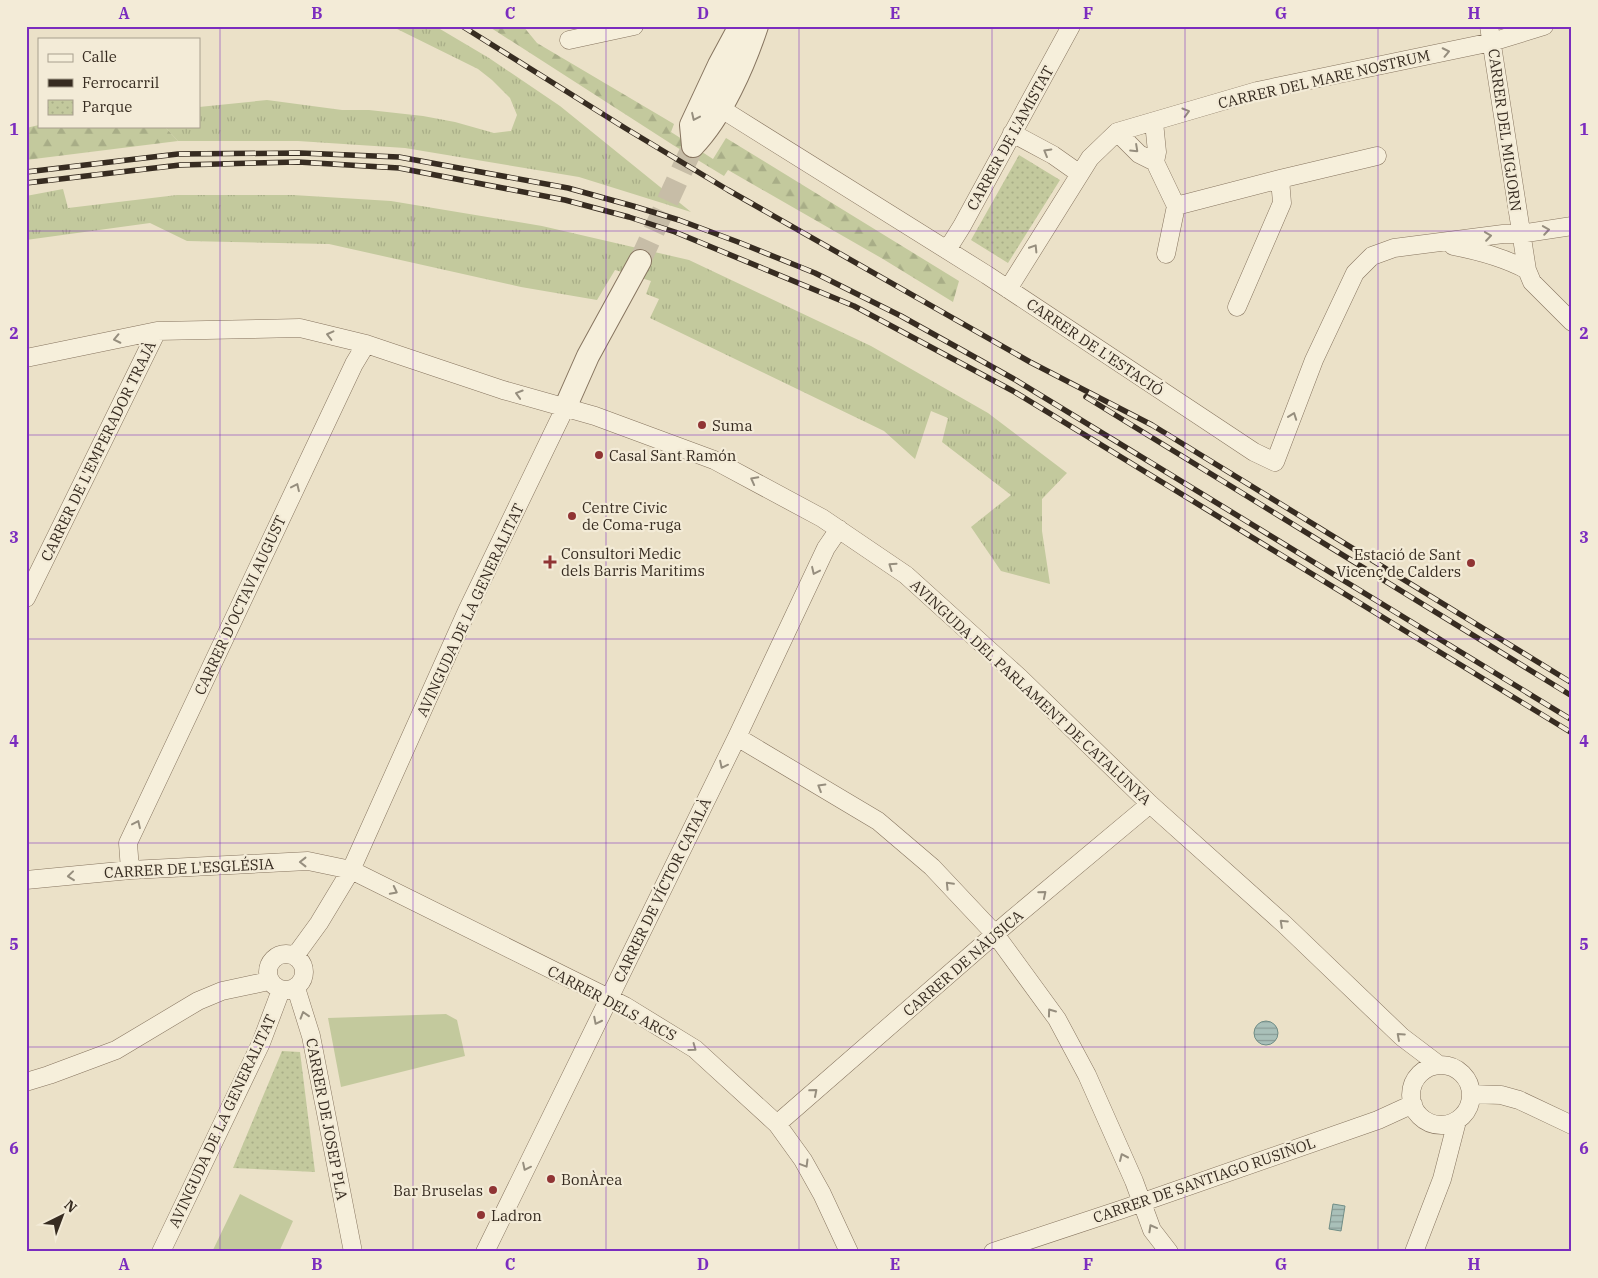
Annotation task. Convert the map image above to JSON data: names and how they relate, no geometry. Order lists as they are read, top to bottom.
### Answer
{
  "streets": {
    "street": [
      "CARRER DEL MARE NOSTRUM",
      "CARRER DEL MIGJORN",
      "CARRER DE L'AMISTAT",
      "CARRER DE L'ESTACIÓ",
      "CARRER DE L'EMPERADOR TRAJÀ",
      "CARRER D'OCTAVI AUGUST",
      "AVINGUDA DE LA GENERALITAT",
      "AVINGUDA DEL PARLAMENT DE CATALUNYA",
      "CARRER DE L'ESGLÉSIA",
      "CARRER DE VÍCTOR CATALÀ",
      "CARRER DE NÀUSICA",
      "CARRER DELS ARCS",
      "CARRER DE JOSEP PLA",
      "CARRER DE SANTIAGO RUSIÑOL"
    ]
  },
  "crossings": [
    ["CARRER DEL MARE NOSTRUM", "CARRER DEL MIGJORN"],
    ["CARRER DEL MARE NOSTRUM", "CARRER DE L'ESTACIÓ"],
    ["CARRER DE L'AMISTAT", "CARRER DE L'ESTACIÓ"],
    ["CARRER DE L'EMPERADOR TRAJÀ", "AVINGUDA DEL PARLAMENT DE CATALUNYA"],
    ["CARRER D'OCTAVI AUGUST", "AVINGUDA DEL PARLAMENT DE CATALUNYA"],
    ["CARRER D'OCTAVI AUGUST", "CARRER DE L'ESGLÉSIA"],
    ["AVINGUDA DE LA GENERALITAT", "AVINGUDA DEL PARLAMENT DE CATALUNYA"],
    ["AVINGUDA DE LA GENERALITAT", "CARRER DE L'ESGLÉSIA"],
    ["AVINGUDA DE LA GENERALITAT", "CARRER DELS ARCS"],
    ["AVINGUDA DE LA GENERALITAT", "CARRER DE JOSEP PLA"],
    ["AVINGUDA DEL PARLAMENT DE CATALUNYA", "CARRER DE VÍCTOR CATALÀ"],
    ["AVINGUDA DEL PARLAMENT DE CATALUNYA", "CARRER DE NÀUSICA"],
    ["AVINGUDA DEL PARLAMENT DE CATALUNYA", "CARRER DE SANTIAGO RUSIÑOL"],
    ["CARRER DE L'ESGLÉSIA", "CARRER DELS ARCS"],
    ["CARRER DE VÍCTOR CATALÀ", "CARRER DELS ARCS"],
    ["CARRER DE NÀUSICA", "CARRER DELS ARCS"]
  ],
  "one_way": [
    "CARRER D'OCTAVI AUGUST",
    "AVINGUDA DEL PARLAMENT DE CATALUNYA",
    "CARRER DE VÍCTOR CATALÀ",
    "CARRER DE NÀUSICA",
    "CARRER DELS ARCS",
    "CARRER DE JOSEP PLA"
  ],
  "places": {
    "other": [
      "Suma",
      "Casal Sant Ramón",
      "Centre Civic de Coma-ruga",
      "Estació de Sant Vicenç de Calders",
      "BonÀrea",
      "Bar Bruselas",
      "Ladron"
    ],
    "health": ["Consultori Medic dels Barris Maritims"]
  },
  "legend": ["Calle", "Ferrocarril", "Parque"],
  "north": "top right",
  "grid": {
    "columns": [
      "A",
      "B",
      "C",
      "D",
      "E",
      "F",
      "G",
      "H"
    ],
    "rows": [
      "1",
      "2",
      "3",
      "4",
      "5",
      "6"
    ]
  }
}
